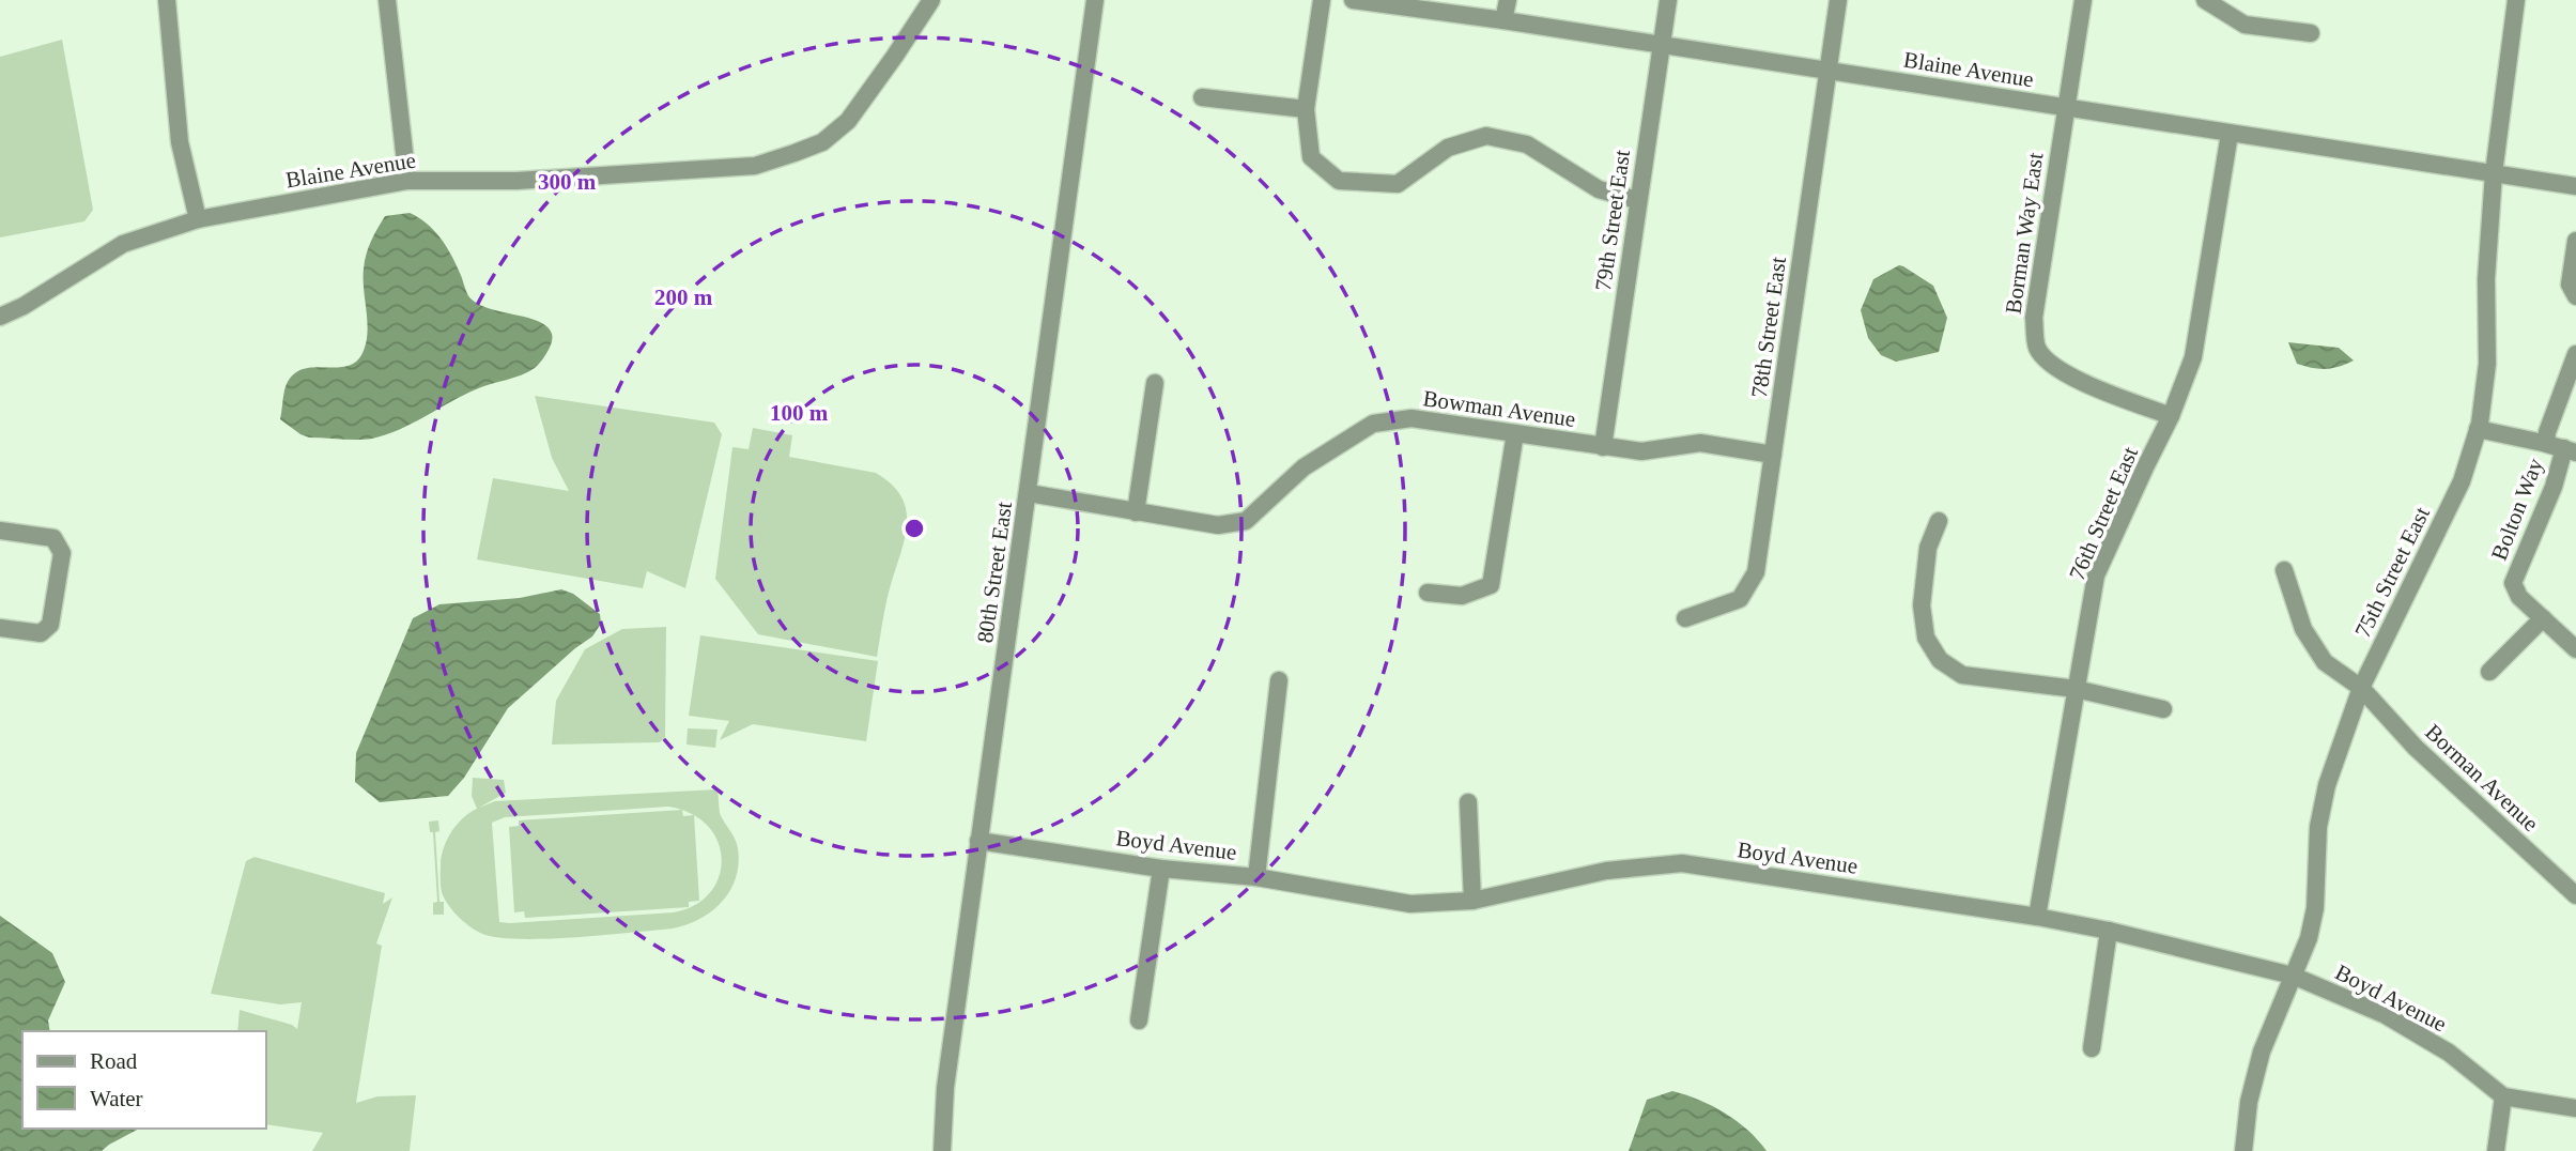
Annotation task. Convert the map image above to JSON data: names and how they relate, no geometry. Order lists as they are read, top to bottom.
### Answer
{
  "streets": {
    "street": [
      "Blaine Avenue",
      "79th Street East",
      "Borman Way East",
      "78th Street East",
      "Bowman Avenue",
      "Bolton Way",
      "76th Street East",
      "80th Street East",
      "75th Street East",
      "Borman Avenue",
      "Boyd Avenue"
    ]
  },
  "crossings": [
    ["Blaine Avenue", "79th Street East"],
    ["Blaine Avenue", "Borman Way East"],
    ["Blaine Avenue", "78th Street East"],
    ["Blaine Avenue", "76th Street East"],
    ["Blaine Avenue", "75th Street East"],
    ["79th Street East", "Bowman Avenue"],
    ["Borman Way East", "76th Street East"],
    ["78th Street East", "Bowman Avenue"],
    ["Bowman Avenue", "80th Street East"],
    ["76th Street East", "Boyd Avenue"],
    ["80th Street East", "Boyd Avenue"],
    ["75th Street East", "Borman Avenue"],
    ["75th Street East", "Boyd Avenue"]
  ],
  "legend": ["Road", "Water"],
  "rings": ["300 m", "200 m", "100 m"]
}
